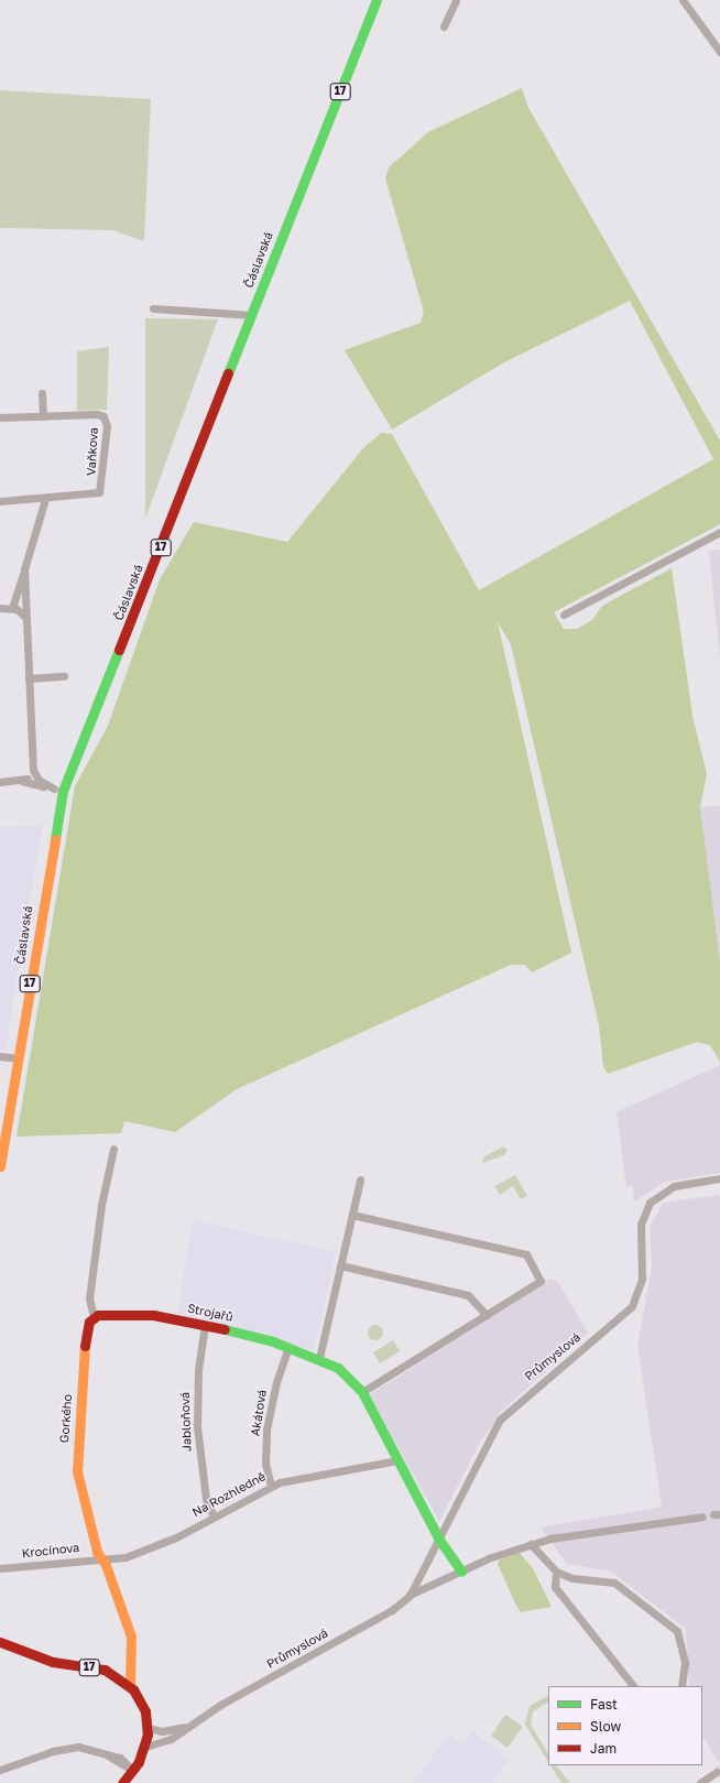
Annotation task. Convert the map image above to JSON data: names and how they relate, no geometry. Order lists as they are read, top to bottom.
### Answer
{
  "streets": {
    "main road": [
      "17",
      "Čáslavská",
      "Strojařů",
      "Gorkého"
    ],
    "street": [
      "Vaňkova",
      "Průmyslová",
      "Akátová",
      "Jabloňová",
      "Na Rozhledně",
      "Krocínova"
    ]
  },
  "crossings": [
    ["17", "Průmyslová"],
    ["17", "Gorkého"],
    ["Strojařů", "Průmyslová"],
    ["Strojařů", "Akátová"],
    ["Strojařů", "Gorkého"],
    ["Strojařů", "Jabloňová"],
    ["Strojařů", "Na Rozhledně"],
    ["Akátová", "Na Rozhledně"],
    ["Gorkého", "Na Rozhledně"],
    ["Gorkého", "Krocínova"],
    ["Jabloňová", "Na Rozhledně"],
    ["Na Rozhledně", "Krocínova"]
  ],
  "legend": ["Fast", "Slow", "Jam"]
}
